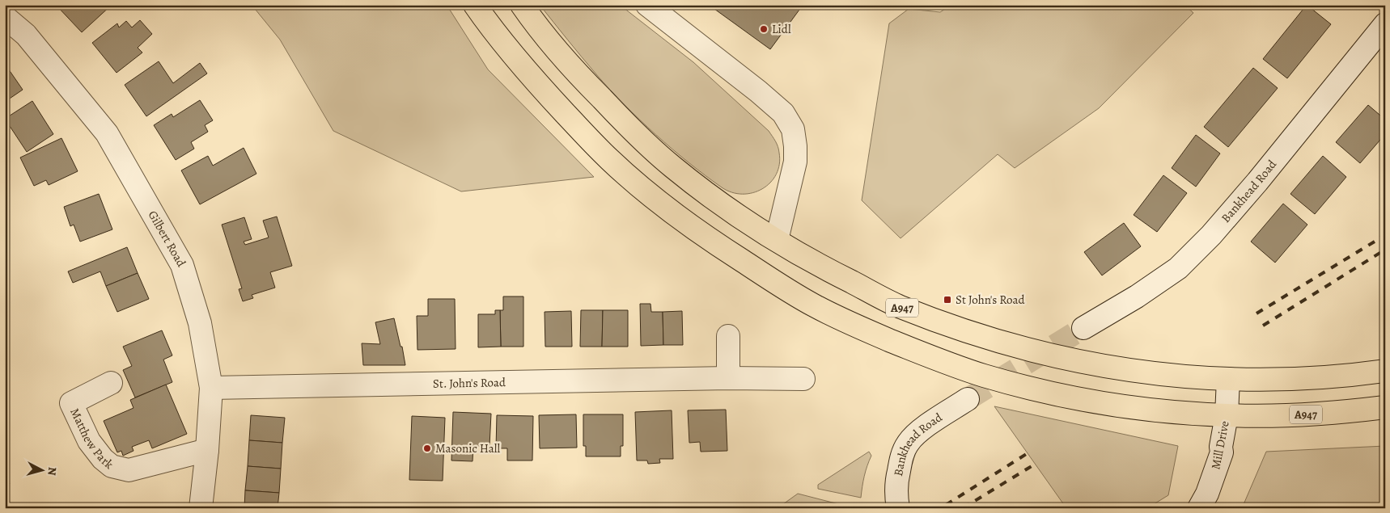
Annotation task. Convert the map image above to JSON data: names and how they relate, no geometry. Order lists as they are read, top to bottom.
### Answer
{
  "streets": {
    "main road": ["A947"],
    "street": [
      "Bankhead Road",
      "Gilbert Road",
      "St. John's Road",
      "Matthew Park",
      "Mill Drive"
    ]
  },
  "crossings": [
    ["Gilbert Road", "St. John's Road"],
    ["Gilbert Road", "Matthew Park"],
    ["A947", "Mill Drive"]
  ],
  "places": {
    "other": ["Lidl", "Masonic Hall"],
    "transit": ["St John's Road"]
  },
  "north": "right"
}
